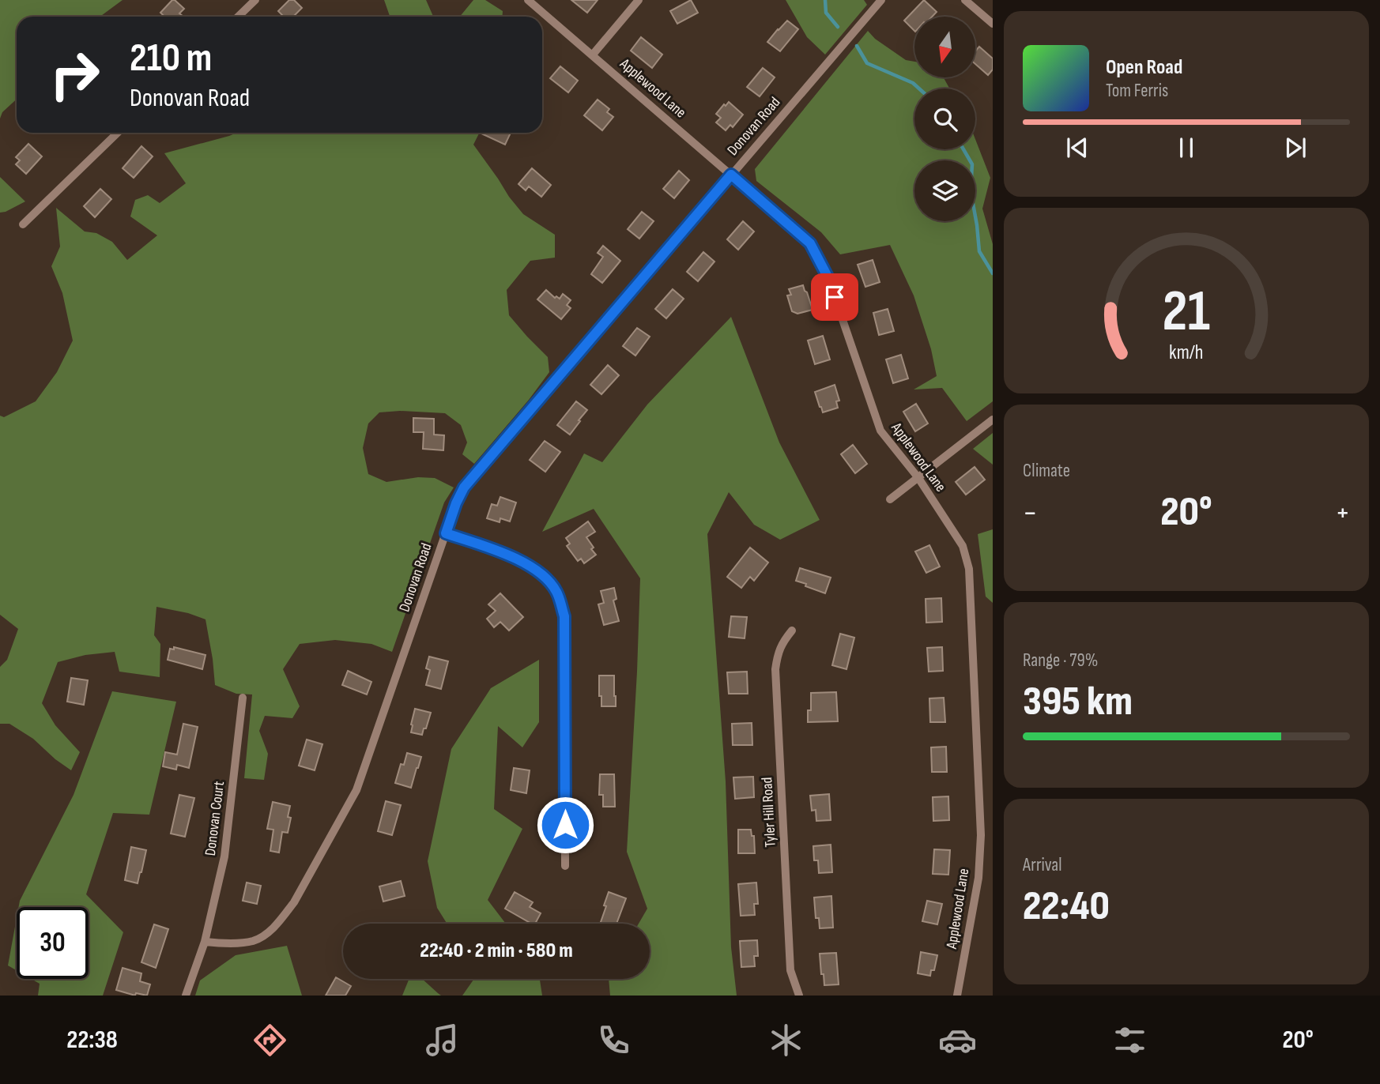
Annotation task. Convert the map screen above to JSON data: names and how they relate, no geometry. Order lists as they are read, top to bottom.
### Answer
{
  "streets": {
    "street": [
      "Applewood Lane",
      "Donovan Road",
      "Tyler Hill Road",
      "Donovan Court"
    ]
  },
  "crossings": [
    ["Applewood Lane", "Donovan Road"],
    ["Donovan Road", "Donovan Court"]
  ],
  "north": "bottom",
  "page": {
    "turn": ["210 m", "Donovan Road"],
    "song": ["Open Road", "Tom Ferris"],
    "tile": [
      "Climate",
      ["Range · 79%", "395 km"],
      ["Arrival", "22:40"]
    ],
    "heat": ["−", "20°", "+"],
    "limit": "30",
    "trip": "22:40 · 2 min · 580 m",
    "tabs": ["22:38", "20°"],
    "gauge": ["21", "km/h"]
  }
}
